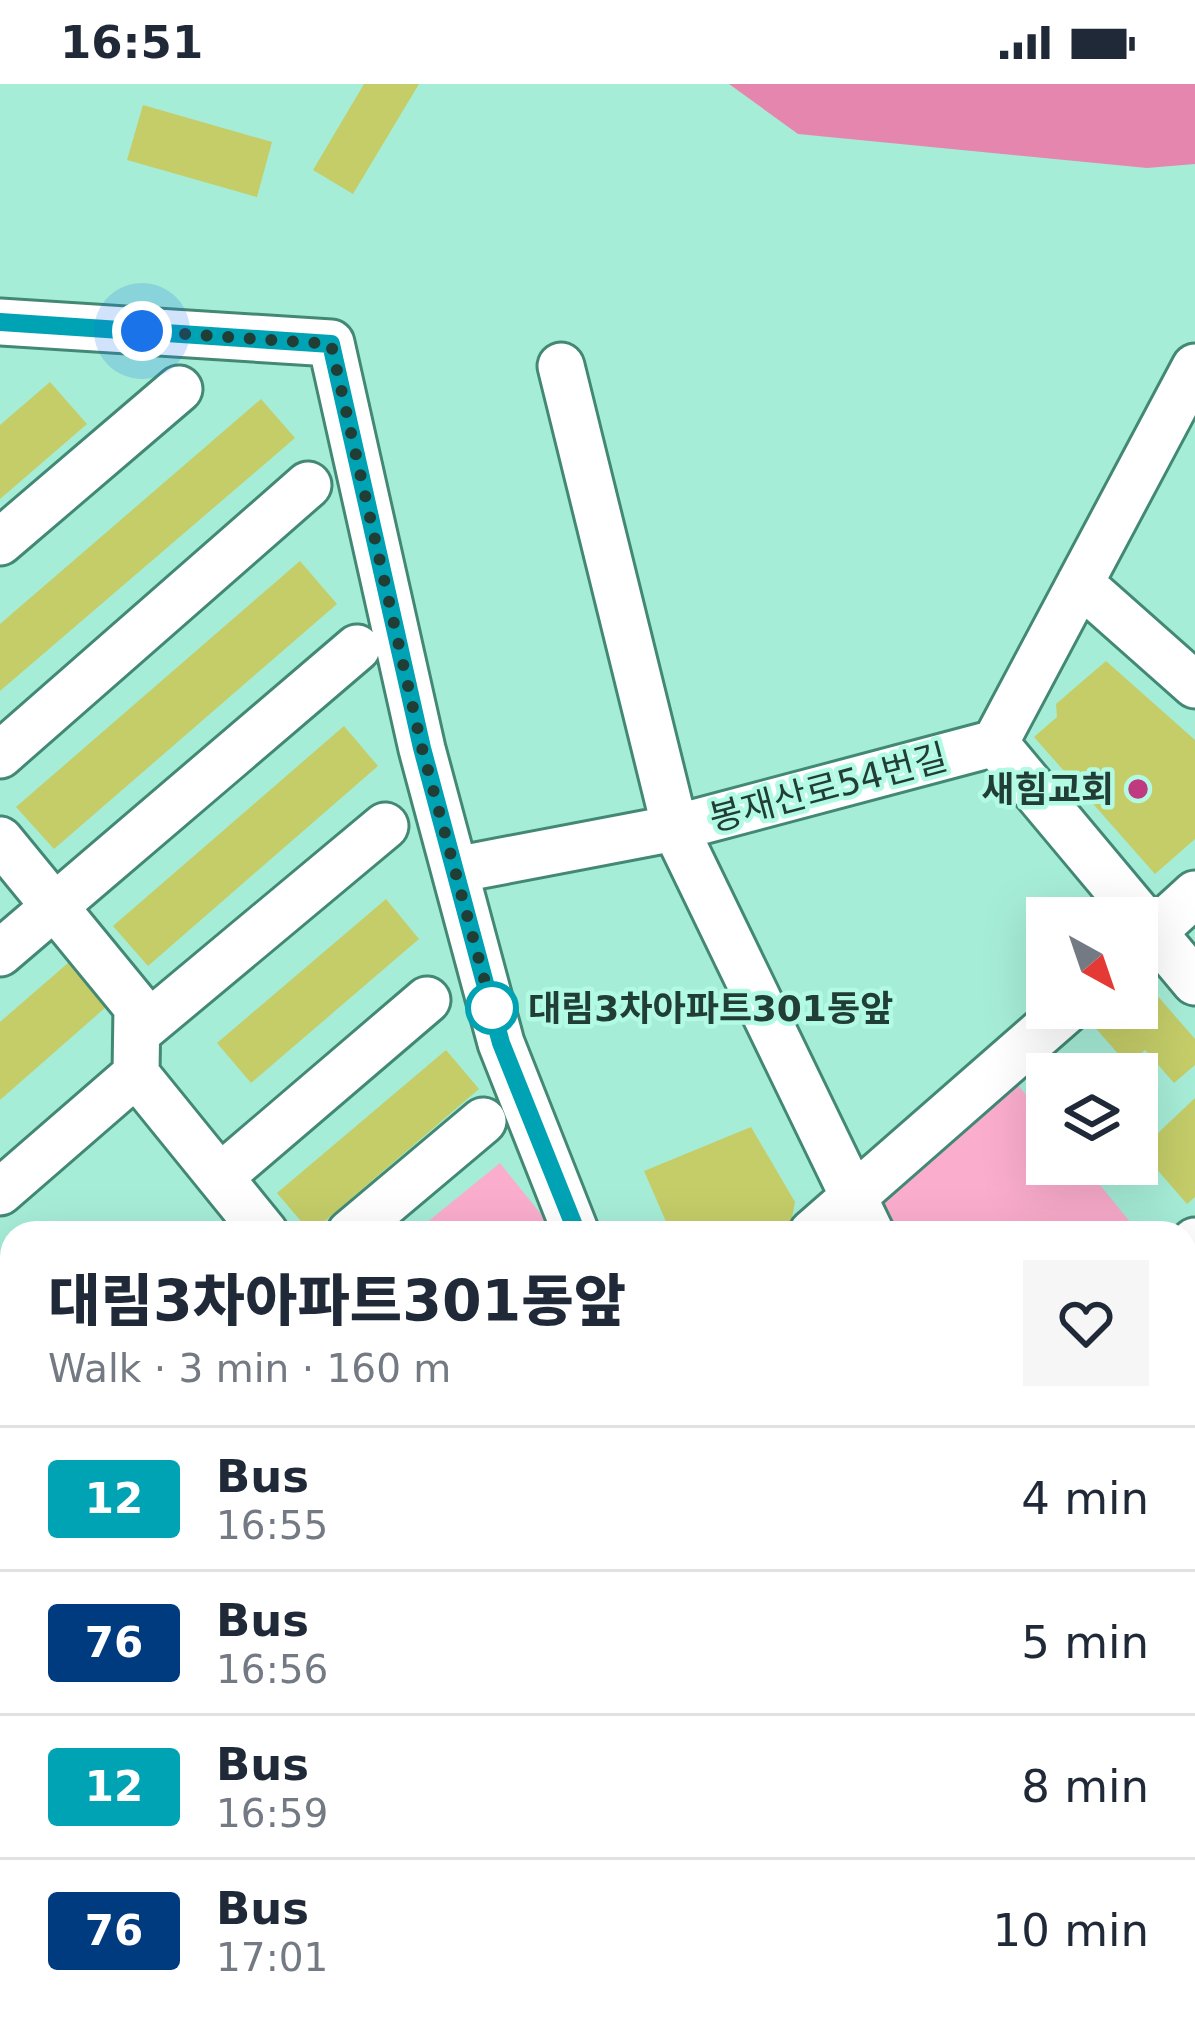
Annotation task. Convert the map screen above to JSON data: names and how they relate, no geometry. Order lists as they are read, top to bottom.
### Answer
{
  "streets": {
    "street": ["봉재산로54번길"]
  },
  "places": ["새힘교회", "대림3차아파트301동앞"],
  "lines": ["bus line 12"],
  "north": "bottom right",
  "page": {
    "status": "16:51",
    "heading": ["대림3차아파트301동앞", "Walk · 3 min · 160 m"],
    "list": [
      {
        "mark": "12",
        "name": "Bus",
        "note": "16:55",
        "value": "4 min"
      },
      {
        "mark": "76",
        "name": "Bus",
        "note": "16:56",
        "value": "5 min"
      },
      {
        "mark": "12",
        "name": "Bus",
        "note": "16:59",
        "value": "8 min"
      },
      {
        "mark": "76",
        "name": "Bus",
        "note": "17:01",
        "value": "10 min"
      }
    ]
  }
}
